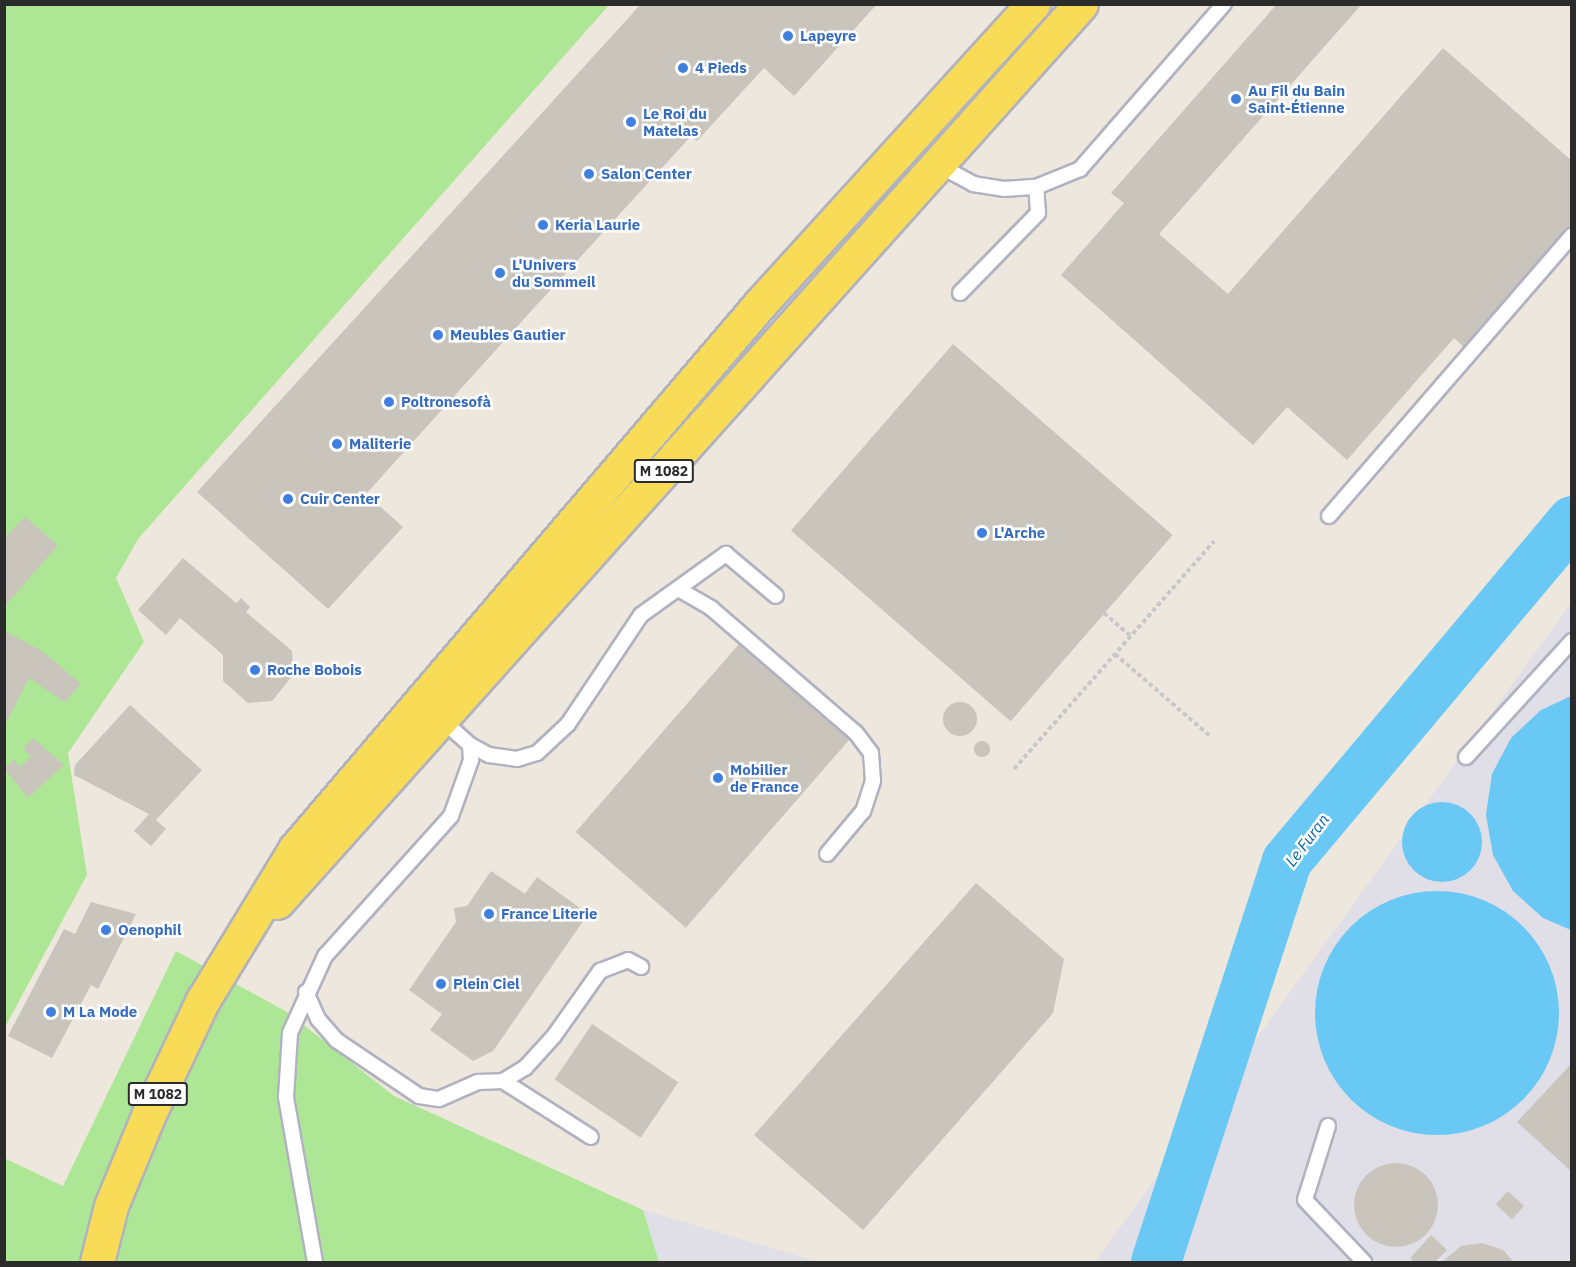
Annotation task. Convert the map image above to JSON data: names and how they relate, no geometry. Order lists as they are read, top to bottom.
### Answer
{
  "streets": {
    "main road": ["M 1082"]
  },
  "water": ["Le Furan"],
  "places": [
    "Lapeyre",
    "4 Pieds",
    "Au Fil du Bain Saint-Étienne",
    "Le Roi du Matelas",
    "Salon Center",
    "Keria Laurie",
    "L'Univers du Sommeil",
    "Meubles Gautier",
    "Poltronesofà",
    "Maliterie",
    "Cuir Center",
    "L'Arche",
    "Roche Bobois",
    "Mobilier de France",
    "France Literie",
    "Oenophil",
    "Plein Ciel",
    "M La Mode"
  ]
}
